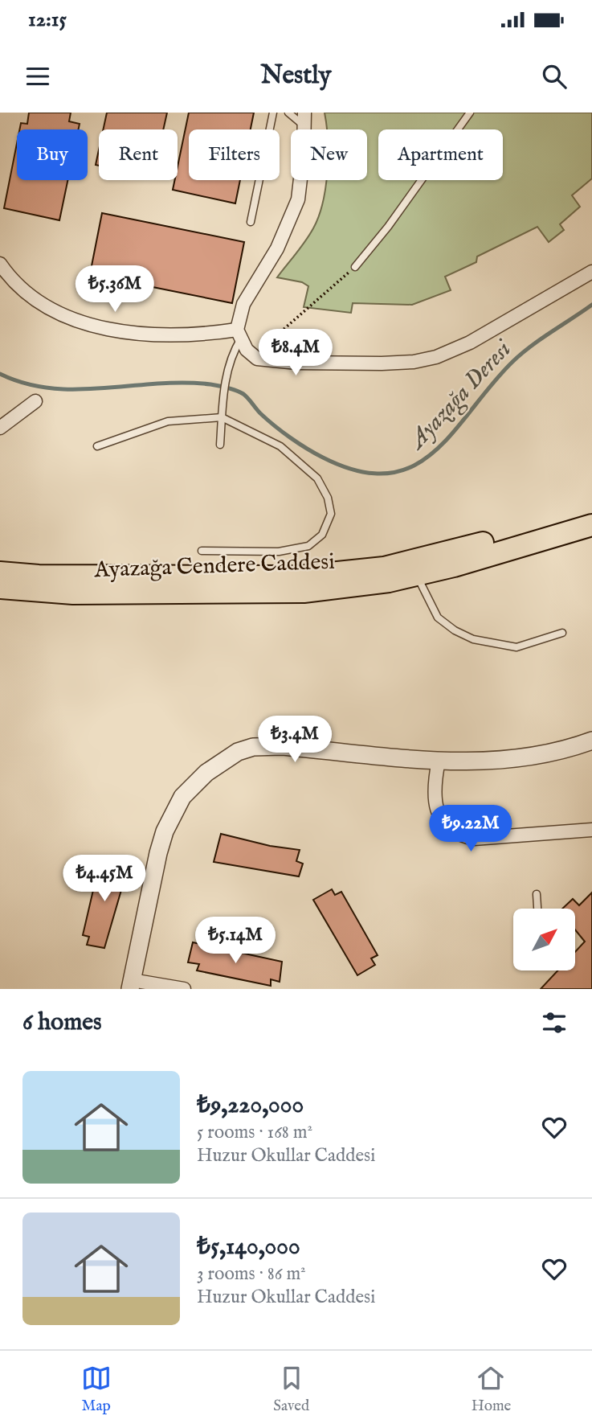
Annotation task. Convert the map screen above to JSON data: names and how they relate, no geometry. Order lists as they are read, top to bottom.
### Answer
{
  "streets": {
    "main road": ["Ayazağa Cendere Caddesi"]
  },
  "water": ["Ayazağa Deresi"],
  "north": "top right",
  "page": {
    "status": "12:15",
    "header": "Nestly",
    "chip": [
      "Buy",
      "Rent",
      "Filters",
      "New",
      "Apartment"
    ],
    "price": [
      "₺5.36M",
      "₺8.4M",
      "₺3.4M",
      "₺9.22M",
      "₺4.45M",
      "₺5.14M"
    ],
    "heading": "6 homes",
    "list": [
      {
        "name": "₺9,220,000",
        "note": "5 rooms · 168 m² · Huzur Okullar Caddesi"
      },
      {
        "name": "₺5,140,000",
        "note": "3 rooms · 86 m² · Huzur Okullar Caddesi"
      }
    ],
    "tabs": ["Map", "Saved", "Home"]
  }
}
